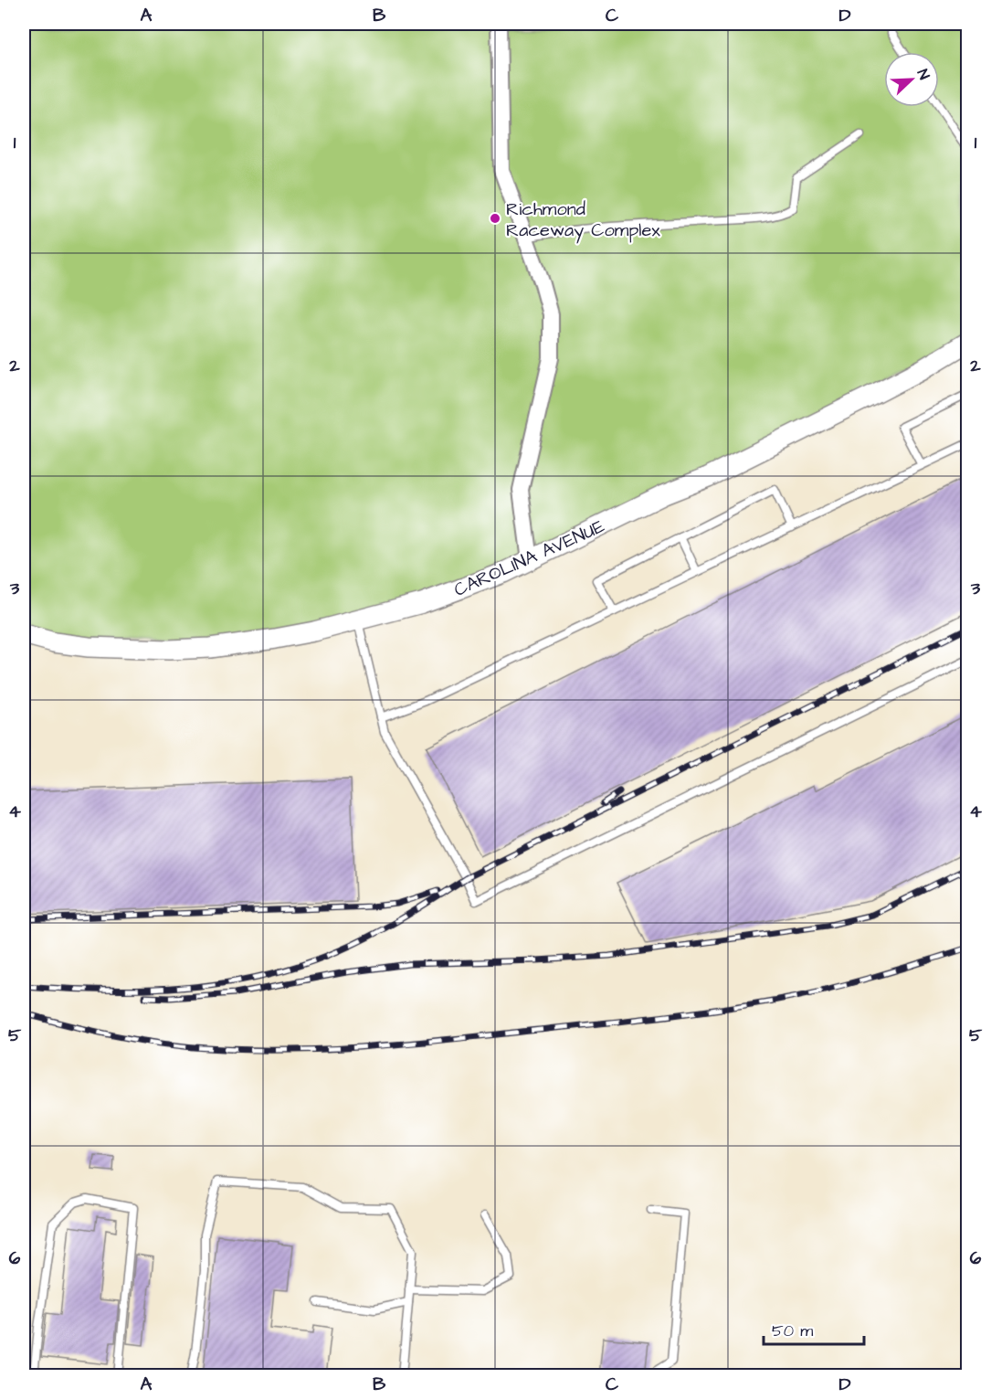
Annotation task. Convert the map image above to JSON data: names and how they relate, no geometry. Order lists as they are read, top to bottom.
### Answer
{
  "streets": {
    "street": ["CAROLINA AVENUE"]
  },
  "places": ["Richmond Raceway Complex"],
  "scale_bar": "50 m",
  "north": "top right",
  "grid": {
    "columns": [
      "A",
      "B",
      "C",
      "D"
    ],
    "rows": [
      "1",
      "2",
      "3",
      "4",
      "5",
      "6"
    ]
  }
}
